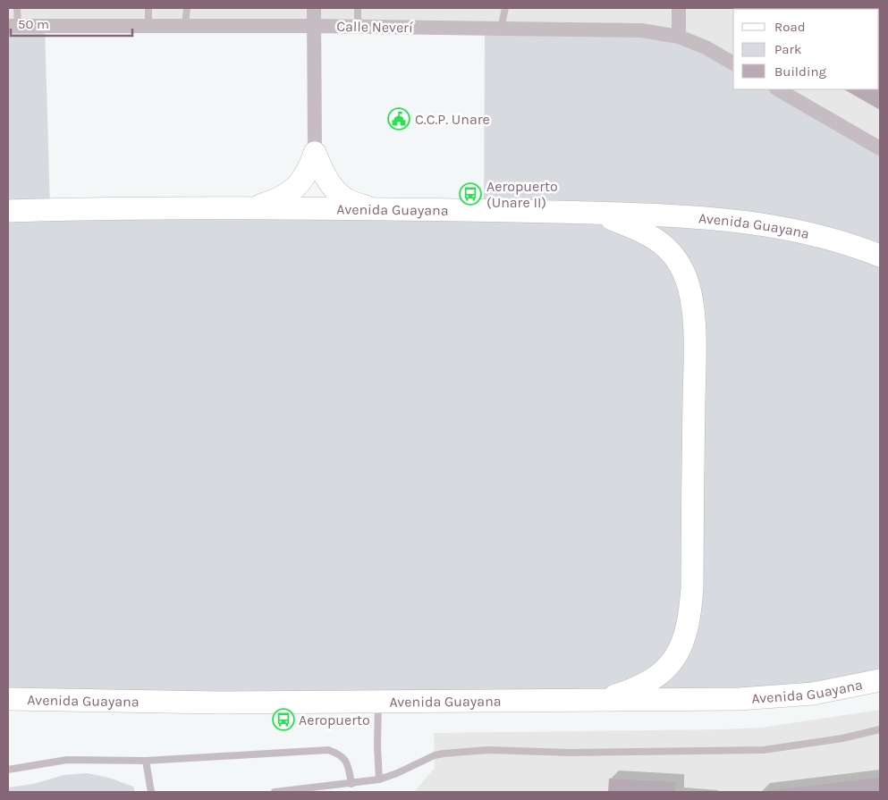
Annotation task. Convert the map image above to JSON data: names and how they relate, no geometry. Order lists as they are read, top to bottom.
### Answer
{
  "streets": {
    "main road": ["Avenida Guayana"],
    "street": ["Calle Neverí"]
  },
  "places": {
    "public building": ["C.C.P. Unare"],
    "bus stop": ["Aeropuerto (Unare II)", "Aeropuerto"]
  },
  "legend": ["Road", "Park", "Building"],
  "scale_bar": "50 m"
}
